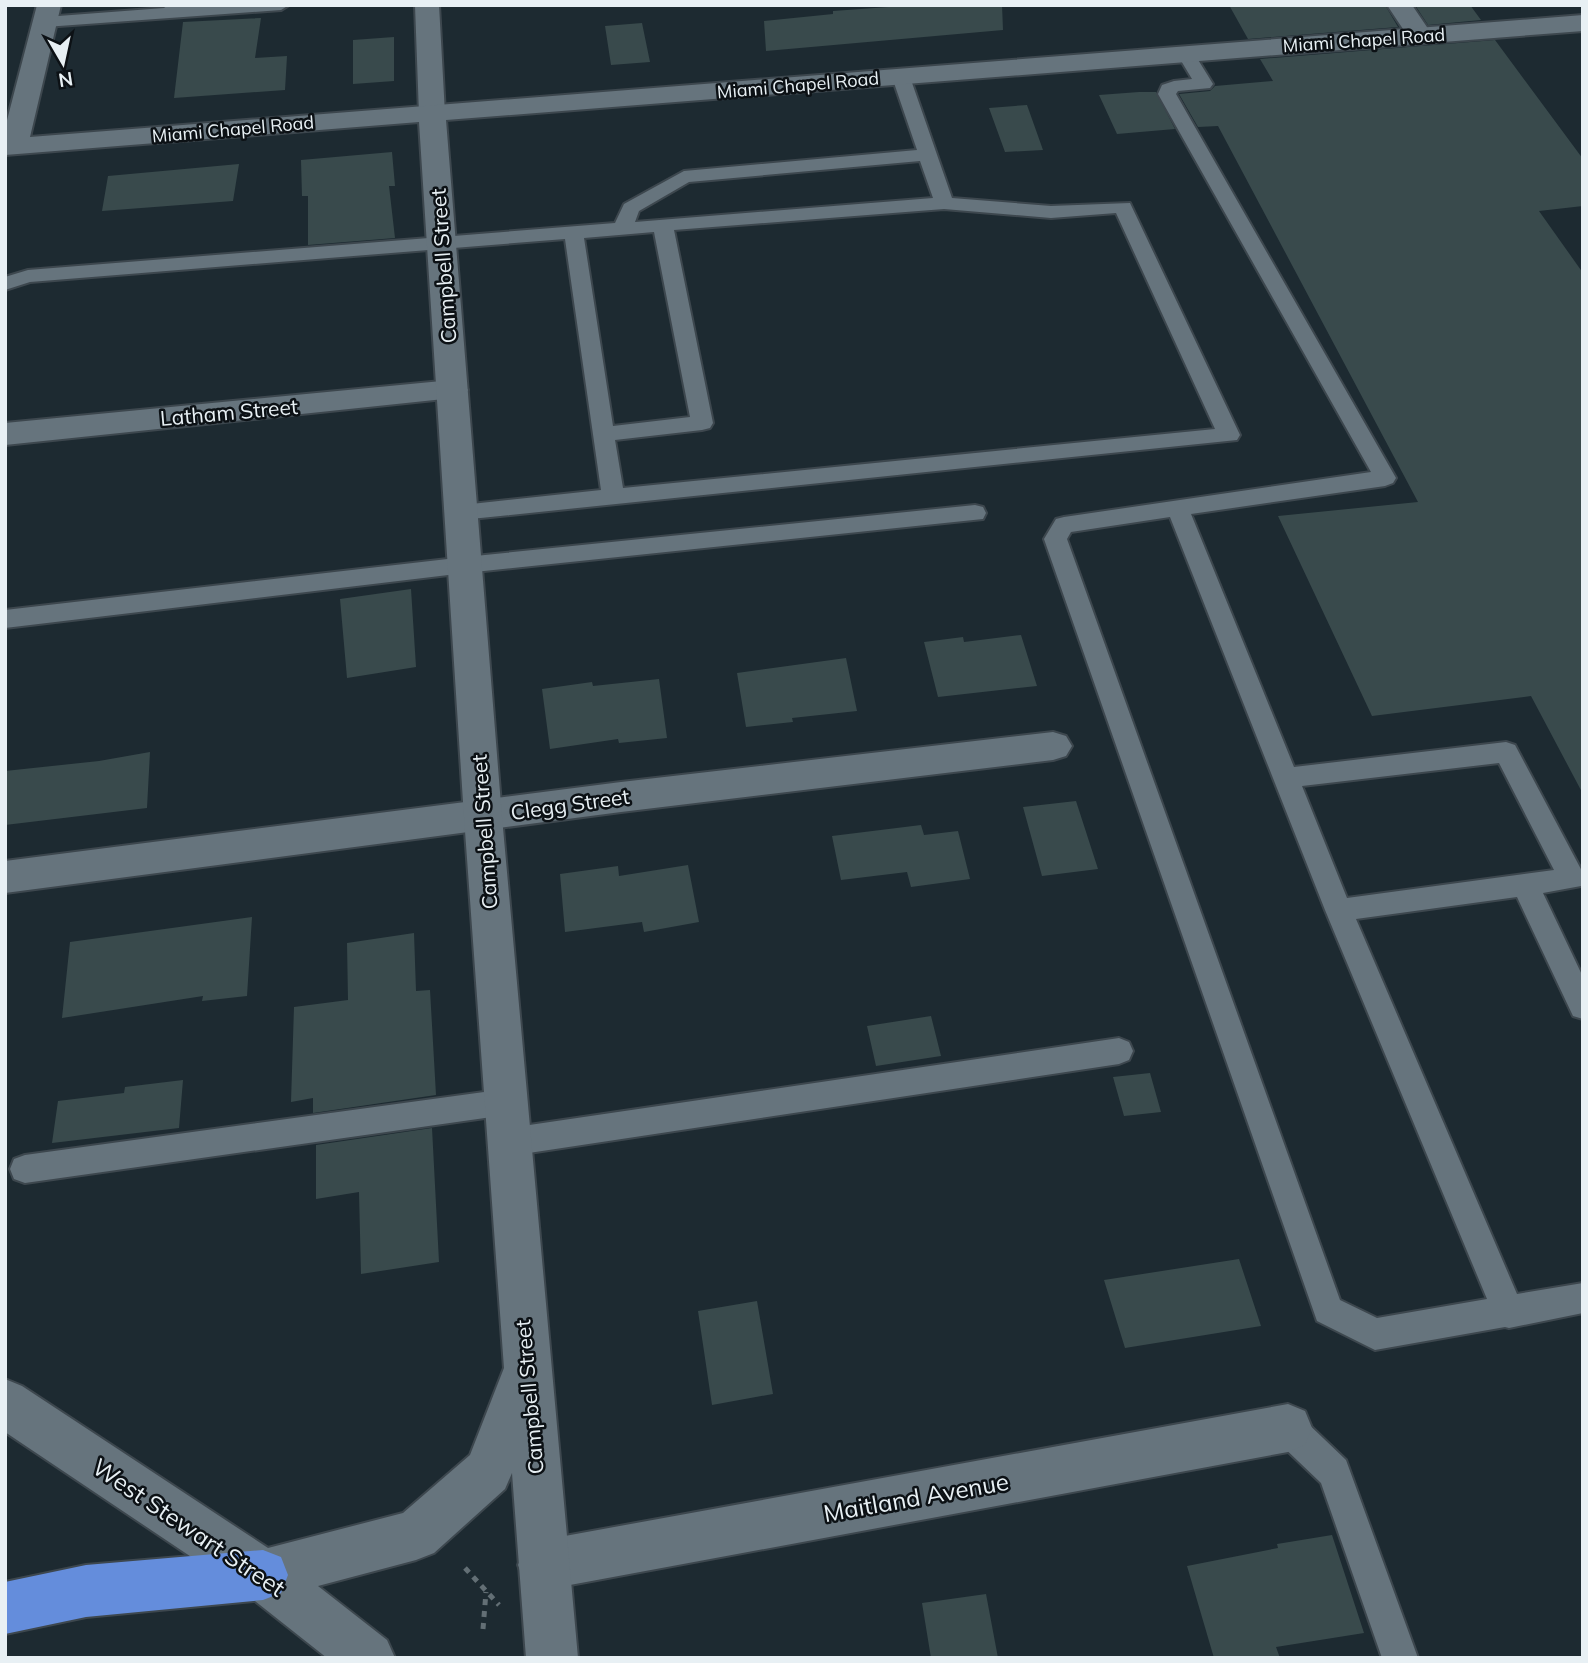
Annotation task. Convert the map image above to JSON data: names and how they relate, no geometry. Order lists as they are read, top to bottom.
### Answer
{
  "streets": {
    "street": [
      "Miami Chapel Road",
      "Campbell Street",
      "Latham Street",
      "Clegg Street",
      "Maitland Avenue",
      "West Stewart Street"
    ]
  },
  "crossings": [
    ["Miami Chapel Road", "Campbell Street"],
    ["Campbell Street", "Latham Street"],
    ["Campbell Street", "Clegg Street"],
    ["Campbell Street", "Maitland Avenue"]
  ],
  "north": "bottom"
}
